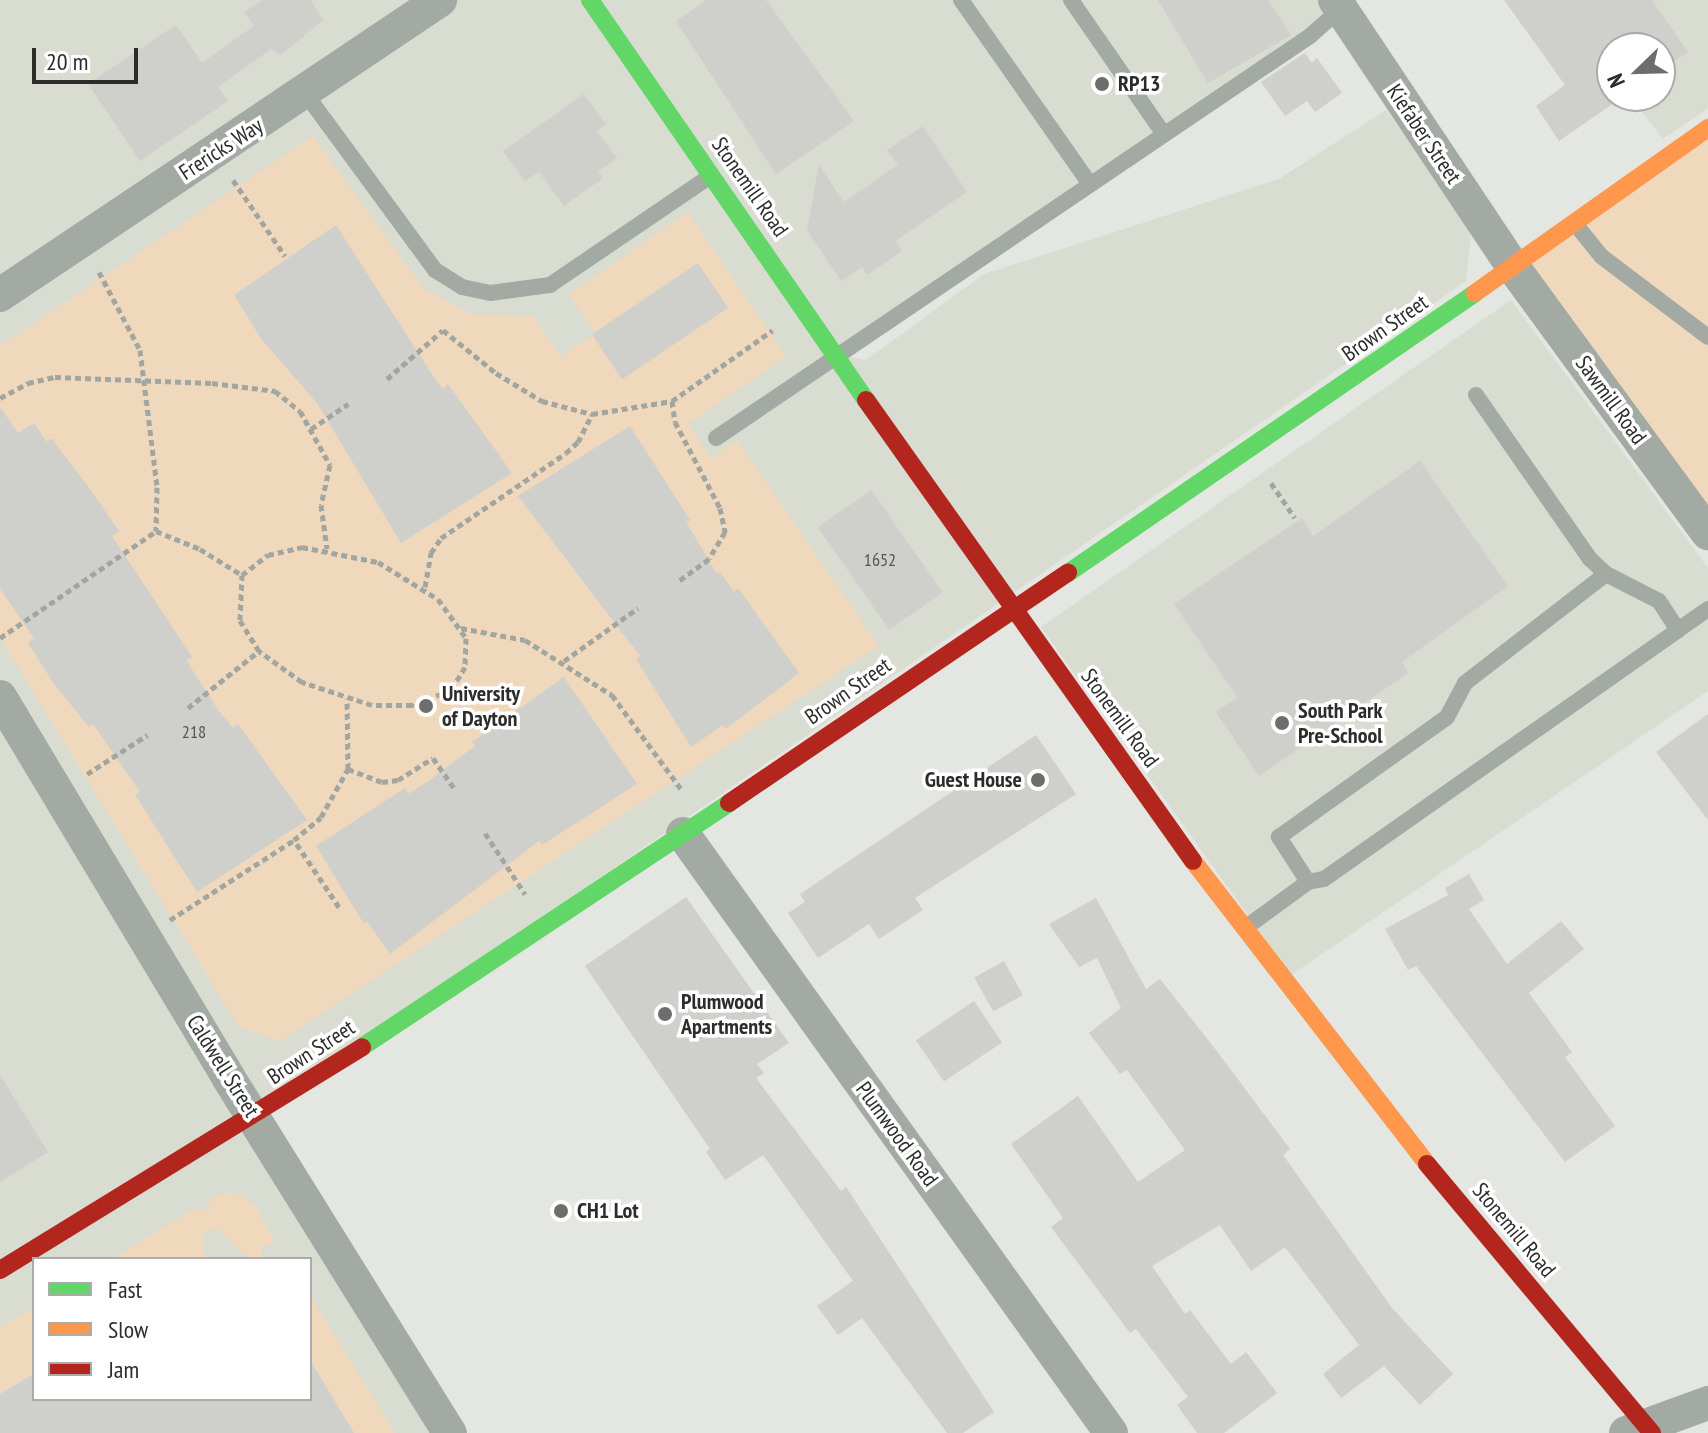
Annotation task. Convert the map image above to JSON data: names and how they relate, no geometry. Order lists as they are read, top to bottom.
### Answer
{
  "streets": {
    "street": [
      "Kiefaber Street",
      "Frericks Way",
      "Stonemill Road",
      "Brown Street",
      "Sawmill Road",
      "Caldwell Street",
      "Plumwood Road"
    ]
  },
  "crossings": [
    ["Kiefaber Street", "Brown Street"],
    ["Kiefaber Street", "Sawmill Road"],
    ["Stonemill Road", "Brown Street"],
    ["Brown Street", "Sawmill Road"],
    ["Brown Street", "Caldwell Street"],
    ["Brown Street", "Plumwood Road"]
  ],
  "places": [
    "RP13",
    "University of Dayton",
    "South Park Pre-School",
    "Guest House",
    "Plumwood Apartments",
    "CH1 Lot"
  ],
  "house_numbers": ["1652", "218"],
  "legend": ["Fast", "Slow", "Jam"],
  "scale_bar": "20 m",
  "north": "bottom left"
}
